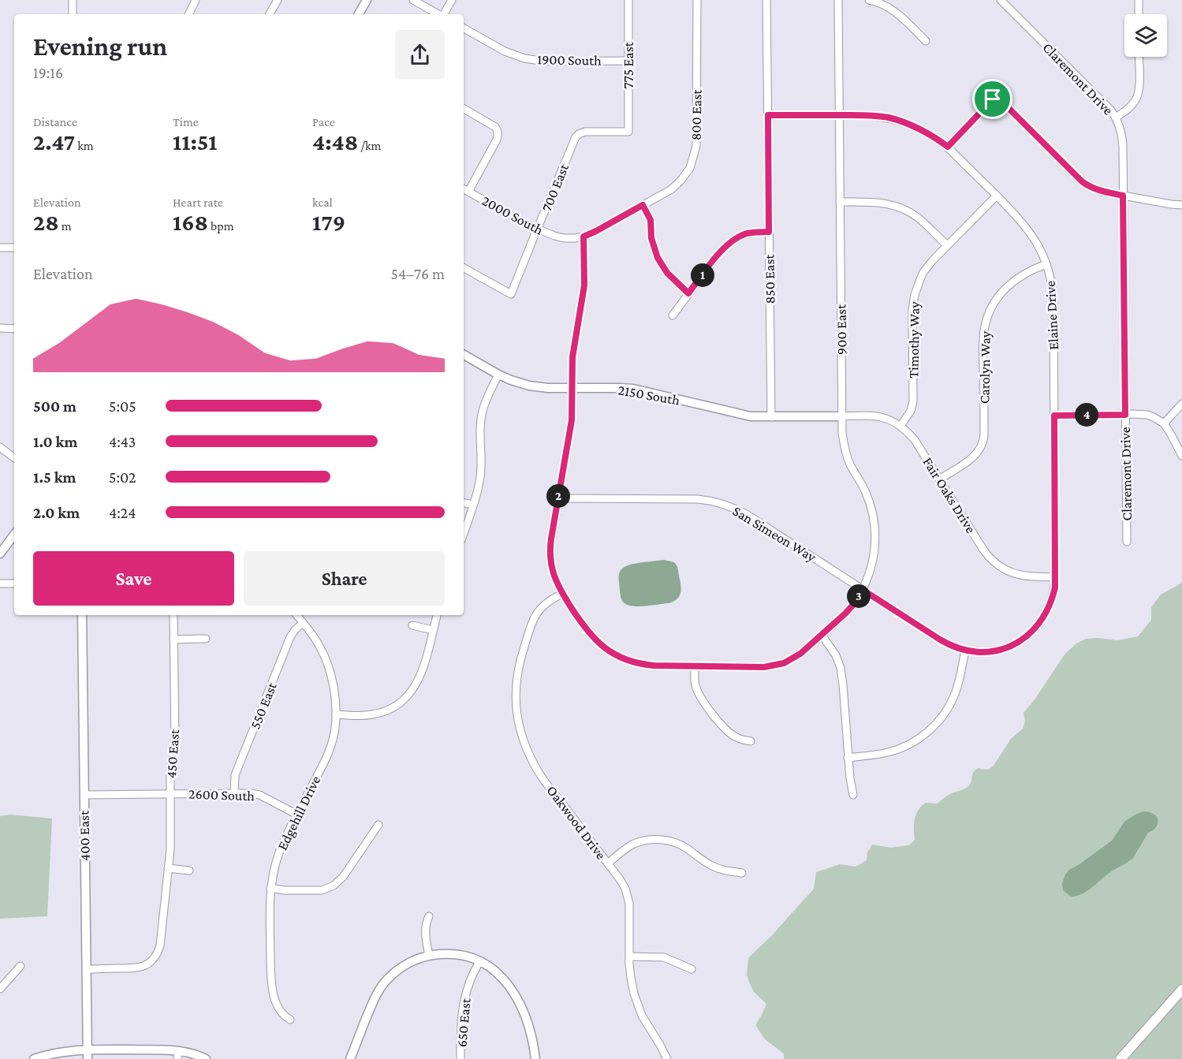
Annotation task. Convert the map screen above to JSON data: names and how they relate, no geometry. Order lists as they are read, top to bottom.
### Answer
{
  "streets": {
    "street": [
      "1900 South",
      "775 East",
      "Claremont Drive",
      "800 East",
      "700 East",
      "2000 South",
      "850 East",
      "Elaine Drive",
      "900 East",
      "Timothy Way",
      "Carolyn Way",
      "2150 South",
      "Fair Oaks Drive",
      "San Simeon Way",
      "550 East",
      "450 East",
      "2600 South",
      "Edgehill Drive",
      "Oakwood Drive",
      "400 East",
      "650 East"
    ]
  },
  "crossings": [
    ["1900 South", "775 East"],
    ["775 East", "700 East"],
    ["800 East", "2000 South"],
    ["700 East", "2000 South"],
    ["2000 South", "900 East"],
    ["850 East", "Elaine Drive"],
    ["850 East", "2150 South"],
    ["Elaine Drive", "900 East"],
    ["Elaine Drive", "Timothy Way"],
    ["Elaine Drive", "Carolyn Way"],
    ["Elaine Drive", "Fair Oaks Drive"],
    ["Elaine Drive", "San Simeon Way"],
    ["900 East", "2150 South"],
    ["900 East", "Fair Oaks Drive"],
    ["900 East", "San Simeon Way"],
    ["900 East", "Oakwood Drive"],
    ["Timothy Way", "Fair Oaks Drive"],
    ["Carolyn Way", "Fair Oaks Drive"],
    ["2150 South", "Fair Oaks Drive"],
    ["550 East", "2600 South"],
    ["550 East", "Edgehill Drive"],
    ["450 East", "2600 South"],
    ["450 East", "400 East"],
    ["2600 South", "Edgehill Drive"],
    ["2600 South", "400 East"]
  ],
  "page": {
    "heading": ["Evening run", "19:16"],
    "stats": [
      ["Distance", "2.47 km"],
      ["Time", "11:51"],
      ["Pace", "4:48 /km"],
      ["Elevation", "28 m"],
      ["Heart rate", "168 bpm"],
      ["kcal", "179"]
    ],
    "chart": ["Elevation", "54–76 m"],
    "pins": [
      "1",
      "4",
      "2",
      "3"
    ],
    "list": [
      {
        "name": "500 m",
        "note": "5:05"
      },
      {
        "name": "1.0 km",
        "note": "4:43"
      },
      {
        "name": "1.5 km",
        "note": "5:02"
      },
      {
        "name": "2.0 km",
        "note": "4:24"
      }
    ],
    "buttons": ["Save", "Share"]
  }
}
